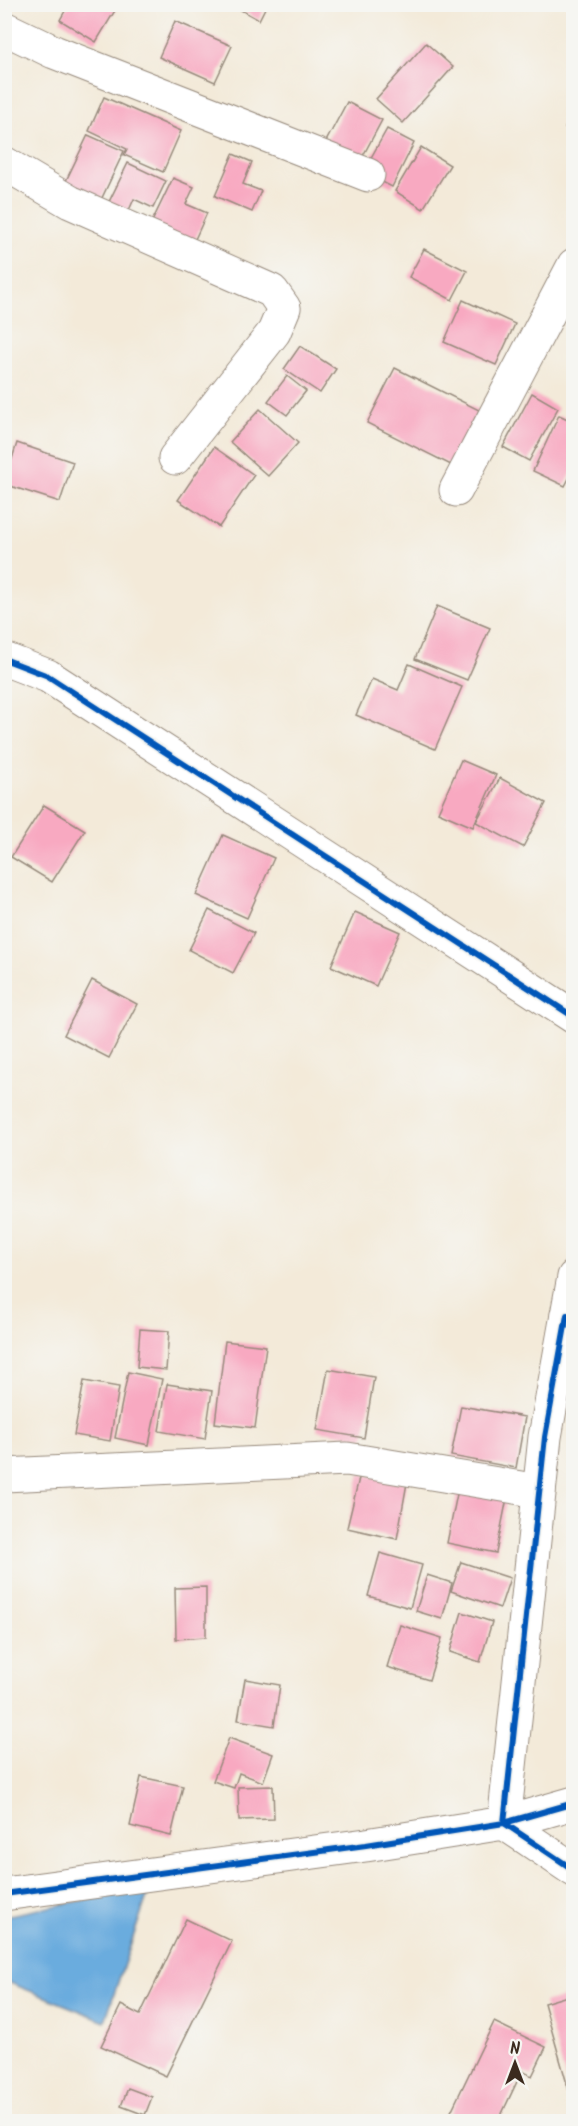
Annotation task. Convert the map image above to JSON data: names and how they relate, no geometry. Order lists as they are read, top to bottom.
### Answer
{
  "north": "top"
}
